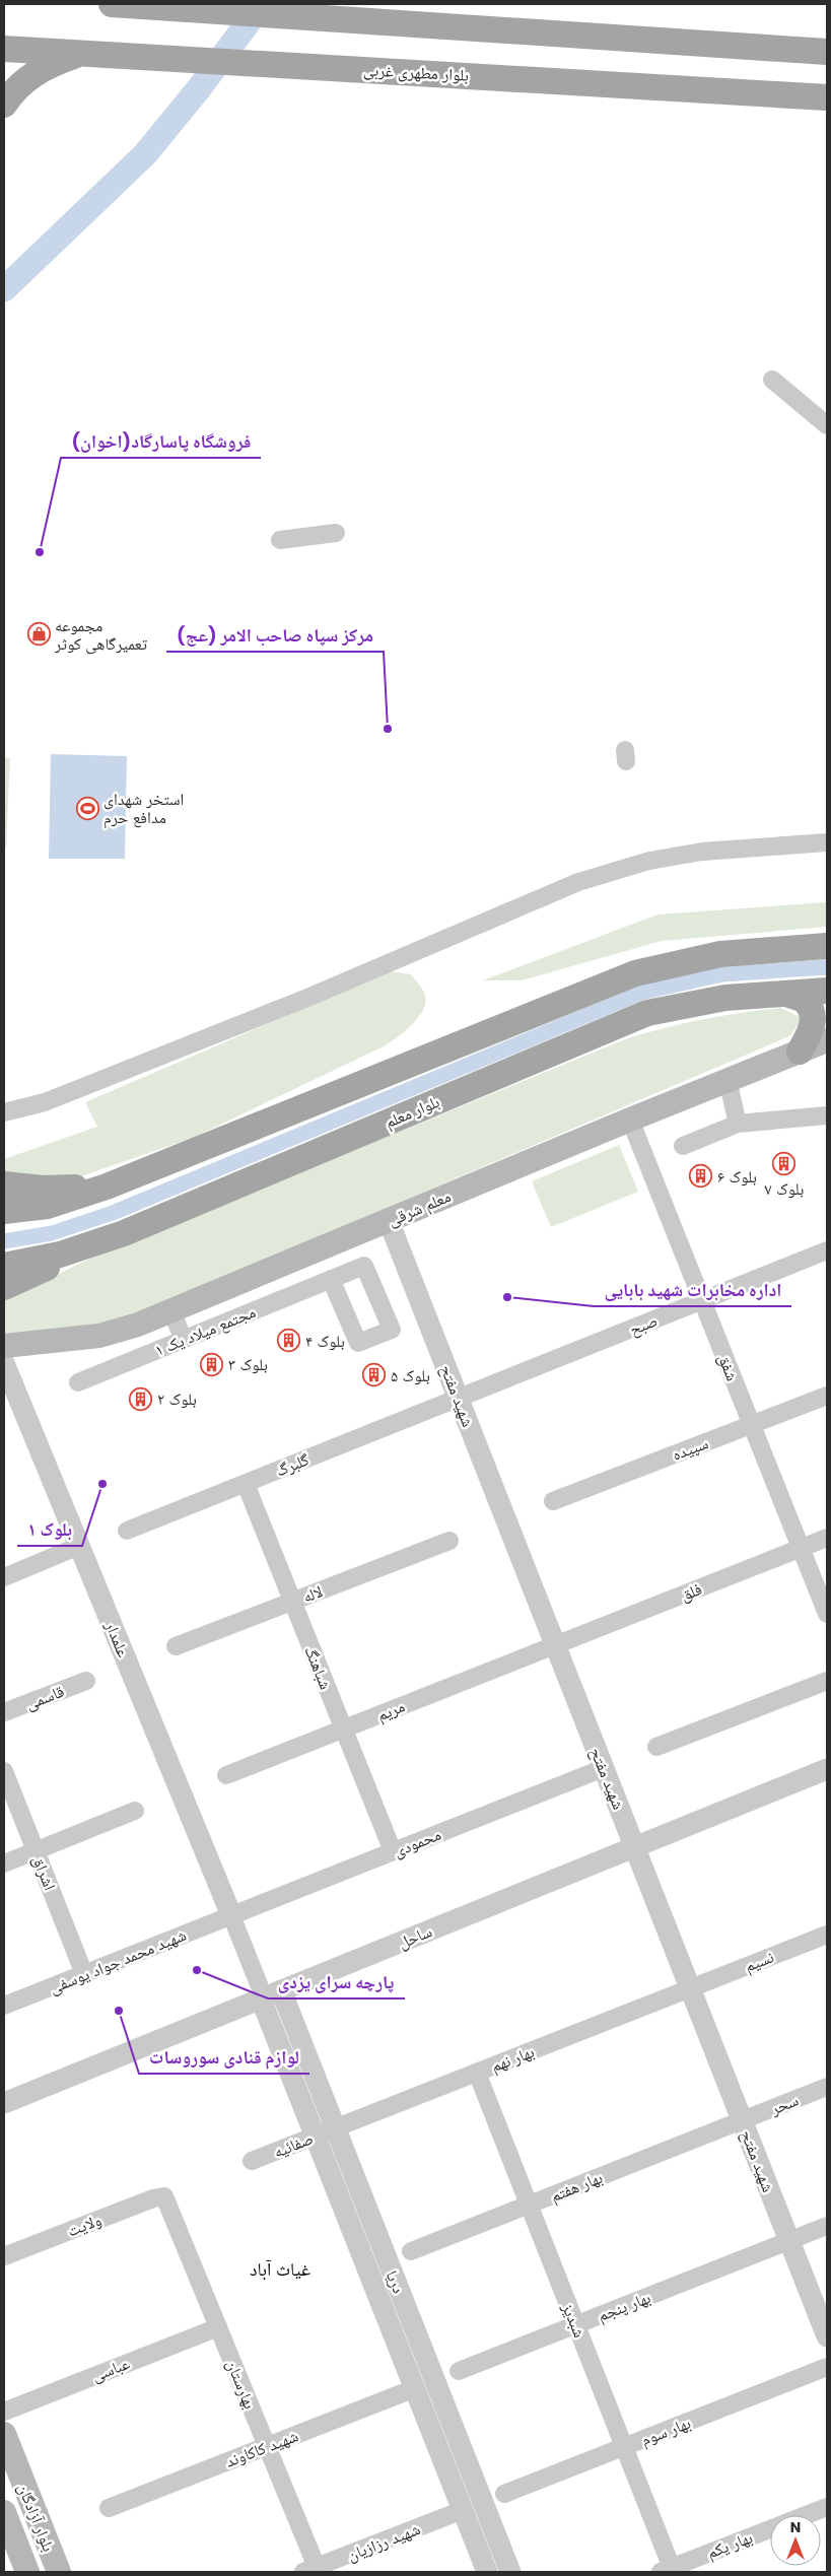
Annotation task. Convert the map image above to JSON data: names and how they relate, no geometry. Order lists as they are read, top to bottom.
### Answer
{
  "streets": {
    "main road": [
      "بلوار مطهری غربی",
      "بلوار معلم",
      "معلم شرقی",
      "بلوار آزادگان"
    ],
    "street": [
      "صبح",
      "مجتمع میلاد یک ۱",
      "شفق",
      "شهید مفتح",
      "سپیده",
      "گلبرگ",
      "فلق",
      "لاله",
      "علمدار",
      "شباهنگ",
      "قاسمی",
      "مریم",
      "محمودی",
      "اشراق",
      "ساحل",
      "شهید محمد جواد یوسفی",
      "نسیم",
      "بهار نهم",
      "سحر",
      "صفائیه",
      "بهار هفتم",
      "ولایت",
      "دریا",
      "بهار پنجم",
      "شبدیز",
      "عباسی",
      "بهارستان",
      "بهار سوم",
      "شهید کاکاوند",
      "شهید رزازیان",
      "بهار یکم"
    ]
  },
  "crossings": [
    ["معلم شرقی", "شفق"],
    ["معلم شرقی", "شهید مفتح"],
    ["صبح", "شفق"],
    ["صبح", "شهید مفتح"],
    ["صبح", "گلبرگ"],
    ["شفق", "سپیده"],
    ["شفق", "فلق"],
    ["شهید مفتح", "گلبرگ"],
    ["شهید مفتح", "فلق"],
    ["شهید مفتح", "مریم"],
    ["شهید مفتح", "محمودی"],
    ["شهید مفتح", "ساحل"],
    ["شهید مفتح", "نسیم"],
    ["شهید مفتح", "بهار نهم"],
    ["شهید مفتح", "سحر"],
    ["شهید مفتح", "بهار هفتم"],
    ["شهید مفتح", "بهار پنجم"],
    ["گلبرگ", "شباهنگ"],
    ["فلق", "مریم"],
    ["لاله", "شباهنگ"],
    ["علمدار", "محمودی"],
    ["علمدار", "شهید محمد جواد یوسفی"],
    ["شباهنگ", "مریم"],
    ["شباهنگ", "محمودی"],
    ["محمودی", "شهید محمد جواد یوسفی"],
    ["اشراق", "شهید محمد جواد یوسفی"],
    ["ساحل", "دریا"],
    ["نسیم", "بهار نهم"],
    ["بهار نهم", "صفائیه"],
    ["بهار نهم", "دریا"],
    ["بهار نهم", "شبدیز"],
    ["سحر", "بهار هفتم"],
    ["صفائیه", "دریا"],
    ["بهار هفتم", "شبدیز"],
    ["ولایت", "بهارستان"],
    ["دریا", "شهید کاکاوند"],
    ["دریا", "شهید رزازیان"],
    ["بهار پنجم", "شبدیز"],
    ["شبدیز", "بهار سوم"],
    ["شبدیز", "بهار یکم"],
    ["عباسی", "بهارستان"],
    ["بهارستان", "شهید کاکاوند"],
    ["بهارستان", "شهید رزازیان"]
  ],
  "districts": ["غیاث آباد"],
  "places": {
    "other": [
      "فروشگاه پاسارگاد(اخوان)",
      "مرکز سپاه صاحب الامر (عج)",
      "اداره مخابرات شهید بابایی",
      "بلوک ۱",
      "پارچه سرای یزدی",
      "لوازم قنادی سوروسات"
    ],
    "shop": ["مجموعه تعمیرگاهی کوثر"],
    "sports": ["استخر شهدای مدافع حرم"],
    "building": [
      "بلوک ۷",
      "بلوک ۶",
      "بلوک ۴",
      "بلوک ۳",
      "بلوک ۵",
      "بلوک ۲"
    ]
  },
  "north": "top"
}
